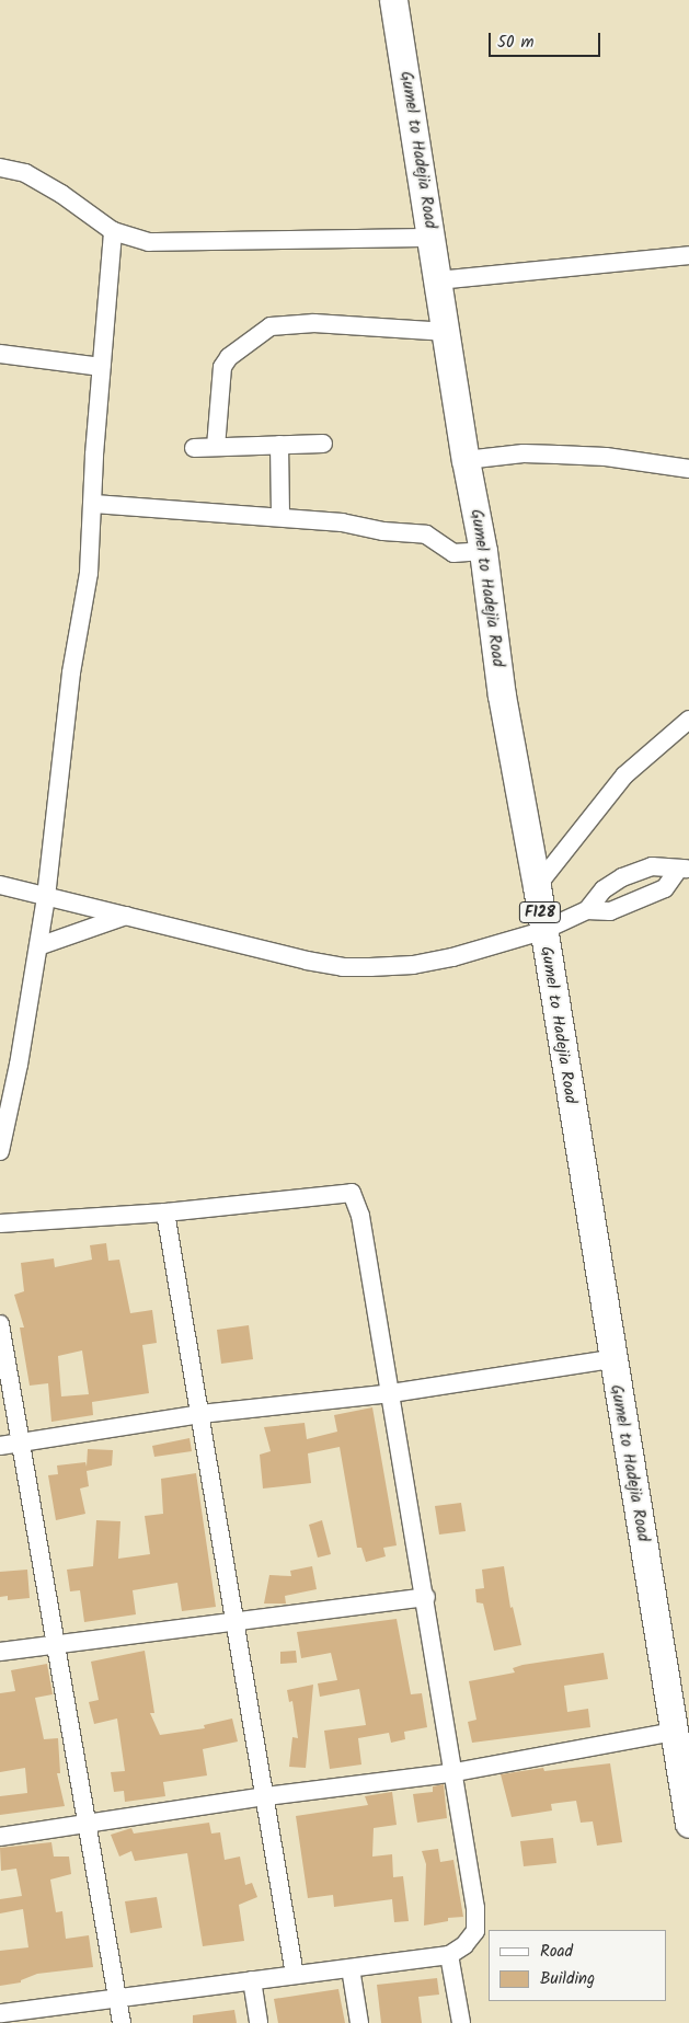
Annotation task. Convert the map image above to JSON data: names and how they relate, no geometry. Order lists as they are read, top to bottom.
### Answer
{
  "streets": {
    "main road": ["Gumel to Hadejia Road", "F128"]
  },
  "legend": ["Road", "Building"],
  "scale_bar": "50 m"
}
